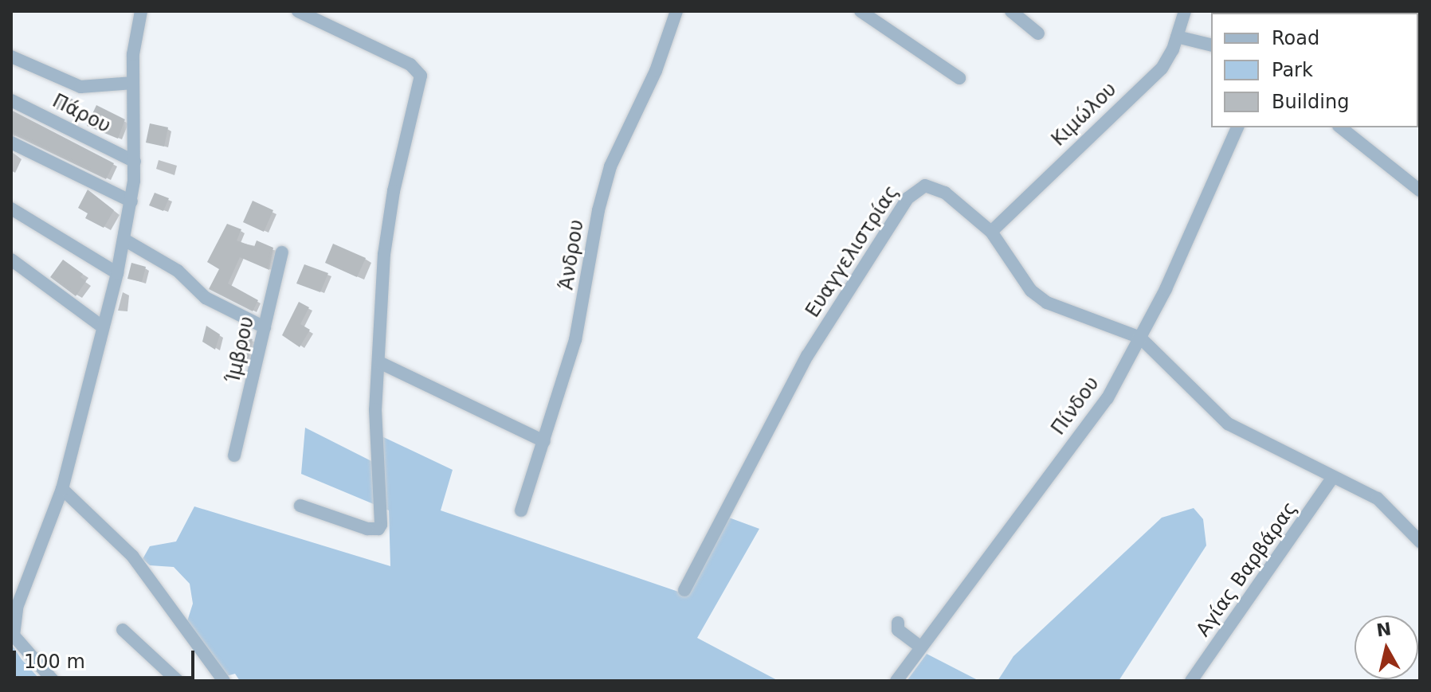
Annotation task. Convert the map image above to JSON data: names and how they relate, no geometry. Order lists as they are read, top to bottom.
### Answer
{
  "streets": {
    "street": [
      "Πάρου",
      "Κιμώλου",
      "Ευαγγελιστρίας",
      "Άνδρου",
      "Ίμβρου",
      "Πίνδου",
      "Αγίας Βαρβάρας"
    ]
  },
  "crossings": [
    ["Κιμώλου", "Ευαγγελιστρίας"],
    ["Ευαγγελιστρίας", "Πίνδου"],
    ["Ευαγγελιστρίας", "Αγίας Βαρβάρας"]
  ],
  "legend": ["Road", "Park", "Building"],
  "scale_bar": "100 m",
  "north": "top"
}
